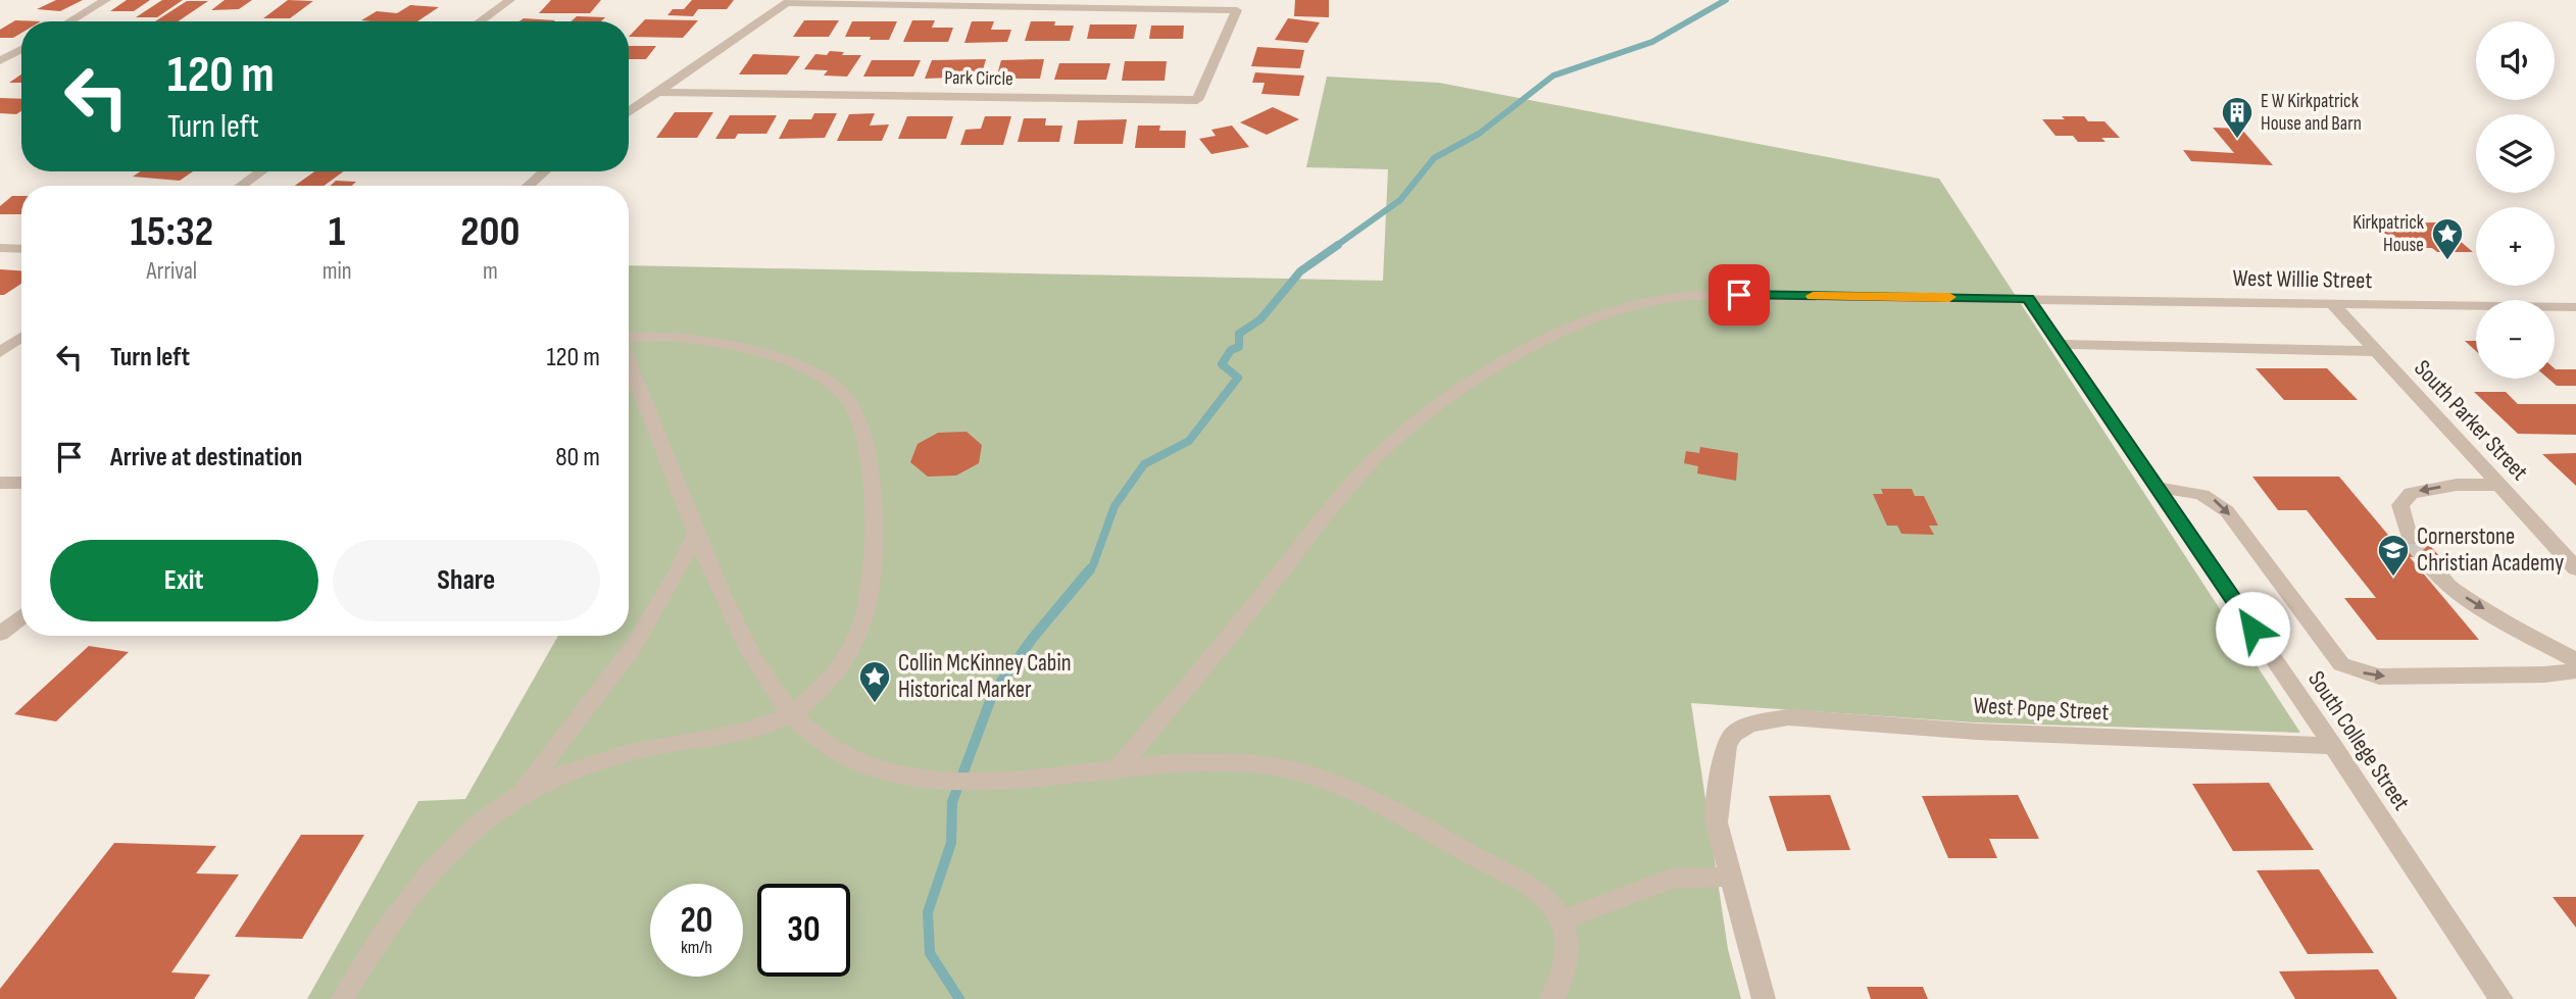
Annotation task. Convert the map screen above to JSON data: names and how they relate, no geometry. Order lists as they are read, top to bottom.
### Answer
{
  "streets": {
    "street": [
      "Park Circle",
      "West Willie Street",
      "South Parker Street",
      "West Pope Street",
      "South College Street"
    ]
  },
  "crossings": [
    ["West Willie Street", "South Parker Street"],
    ["West Willie Street", "South College Street"],
    ["West Pope Street", "South College Street"]
  ],
  "places": {
    "building": ["E W Kirkpatrick House and Barn"],
    "place": ["Kirkpatrick House", "Collin McKinney Cabin Historical Marker"],
    "school or university": ["Cornerstone Christian Academy"]
  },
  "page": {
    "map_buttons": ["+", "−"],
    "turn": ["120 m", "Turn left"],
    "eta": [
      "15:32",
      "Arrival",
      "1",
      "min",
      "200",
      "m"
    ],
    "list": [
      {
        "name": "Turn left",
        "value": "120 m"
      },
      {
        "name": "Arrive at destination",
        "value": "80 m"
      }
    ],
    "buttons": ["Exit", "Share"],
    "speed": "20 km/h",
    "limit": "30"
  }
}
